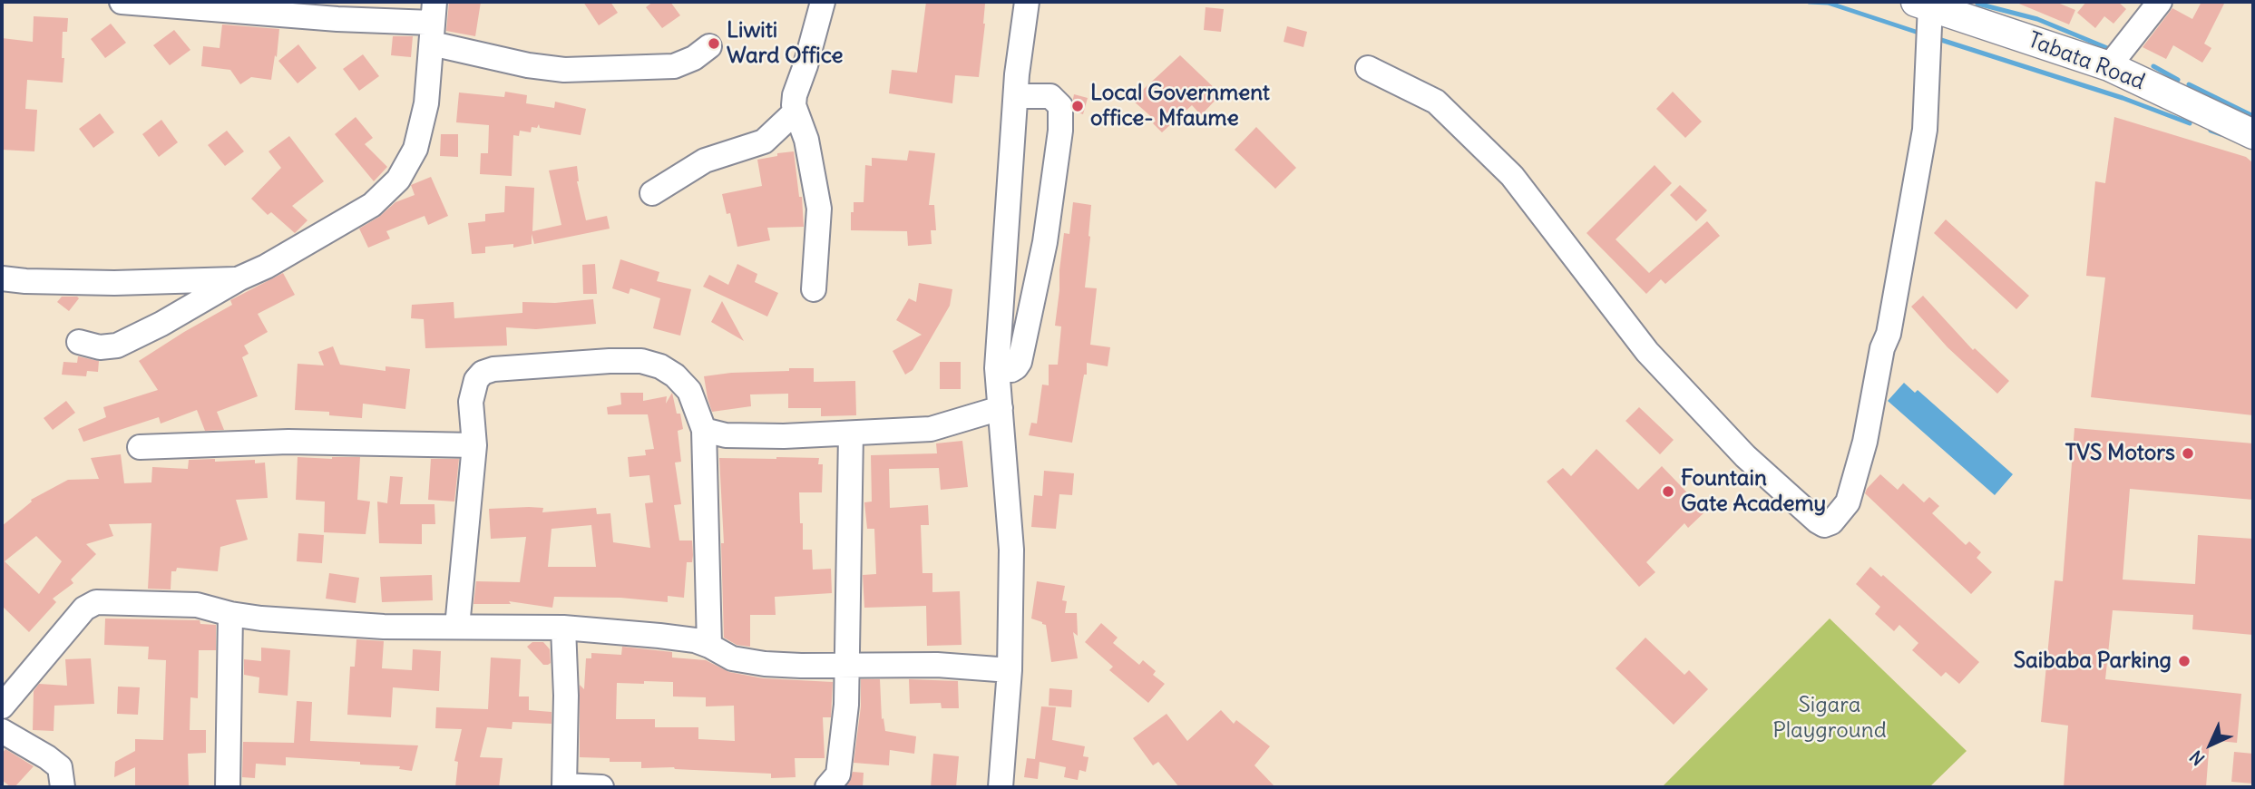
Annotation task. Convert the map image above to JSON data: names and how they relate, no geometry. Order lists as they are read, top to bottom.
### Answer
{
  "streets": {
    "main road": ["Tabata Road"]
  },
  "parks": ["Sigara Playground"],
  "places": [
    "Liwiti Ward Office",
    "Local Government office- Mfaume",
    "TVS Motors",
    "Fountain Gate Academy",
    "Saibaba Parking"
  ],
  "north": "bottom left"
}
